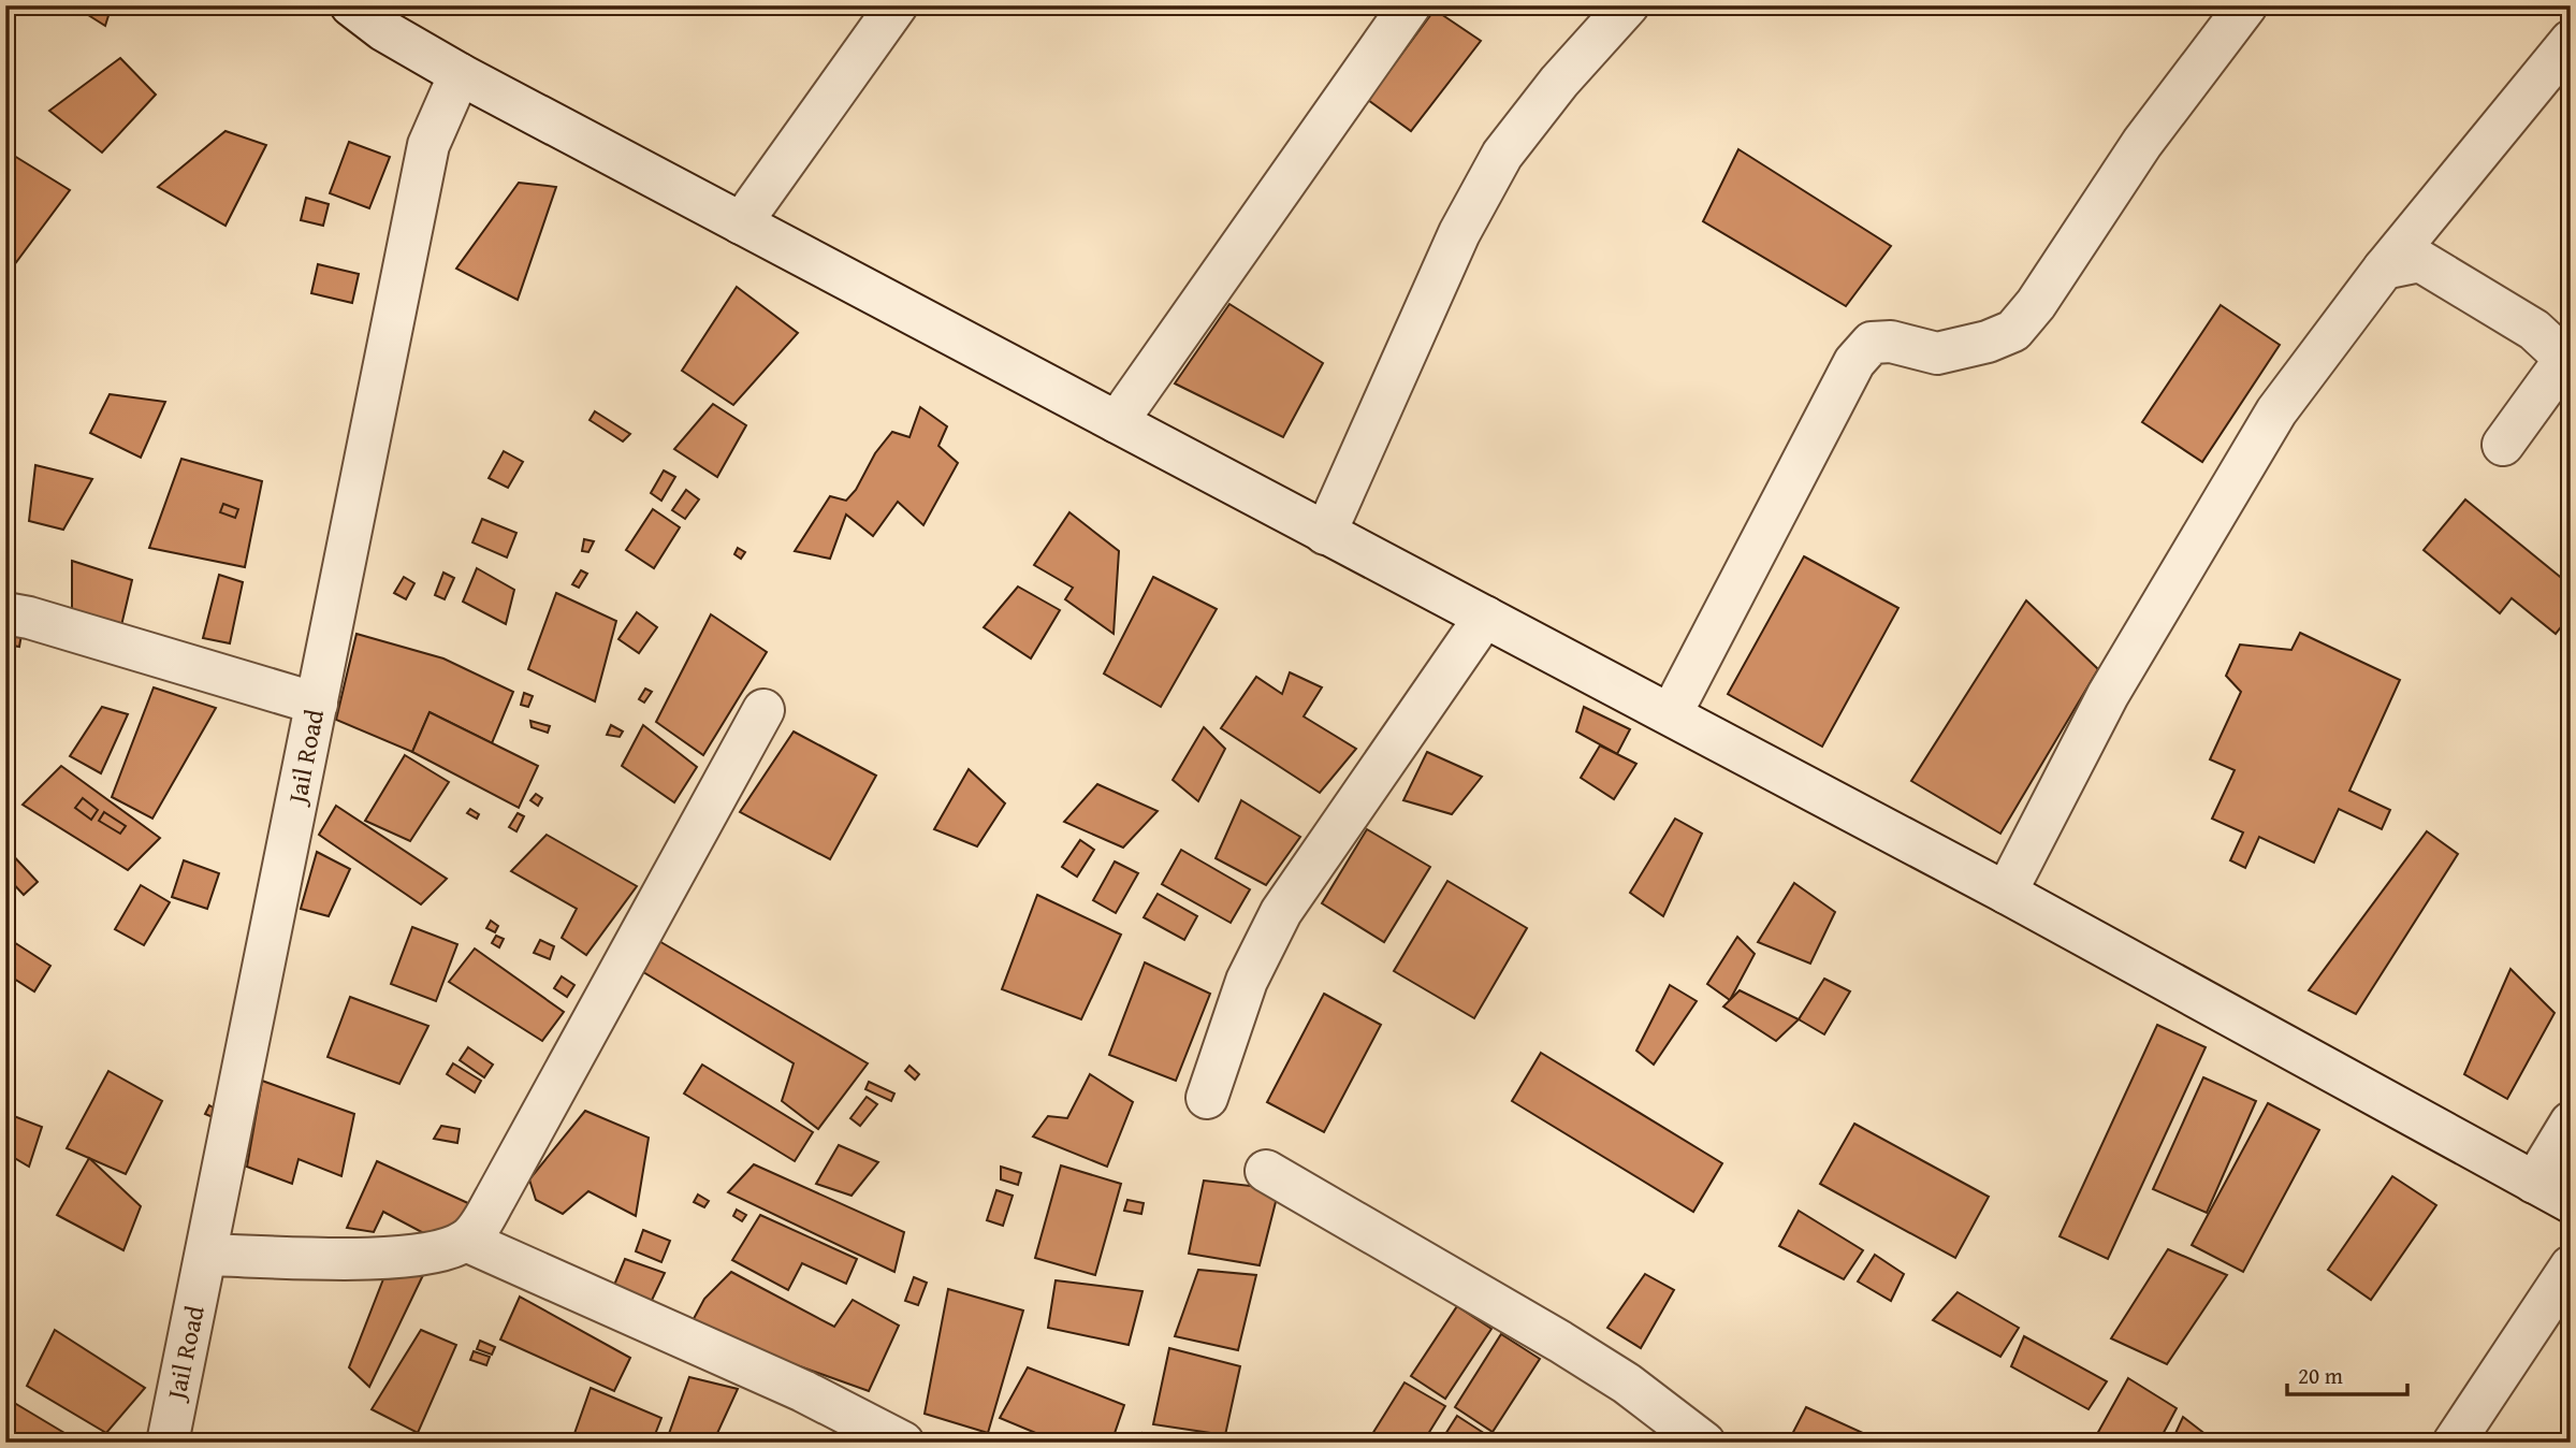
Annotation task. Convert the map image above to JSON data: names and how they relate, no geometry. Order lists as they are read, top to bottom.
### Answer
{
  "streets": {
    "street": ["Jail Road"]
  },
  "scale_bar": "20 m"
}
